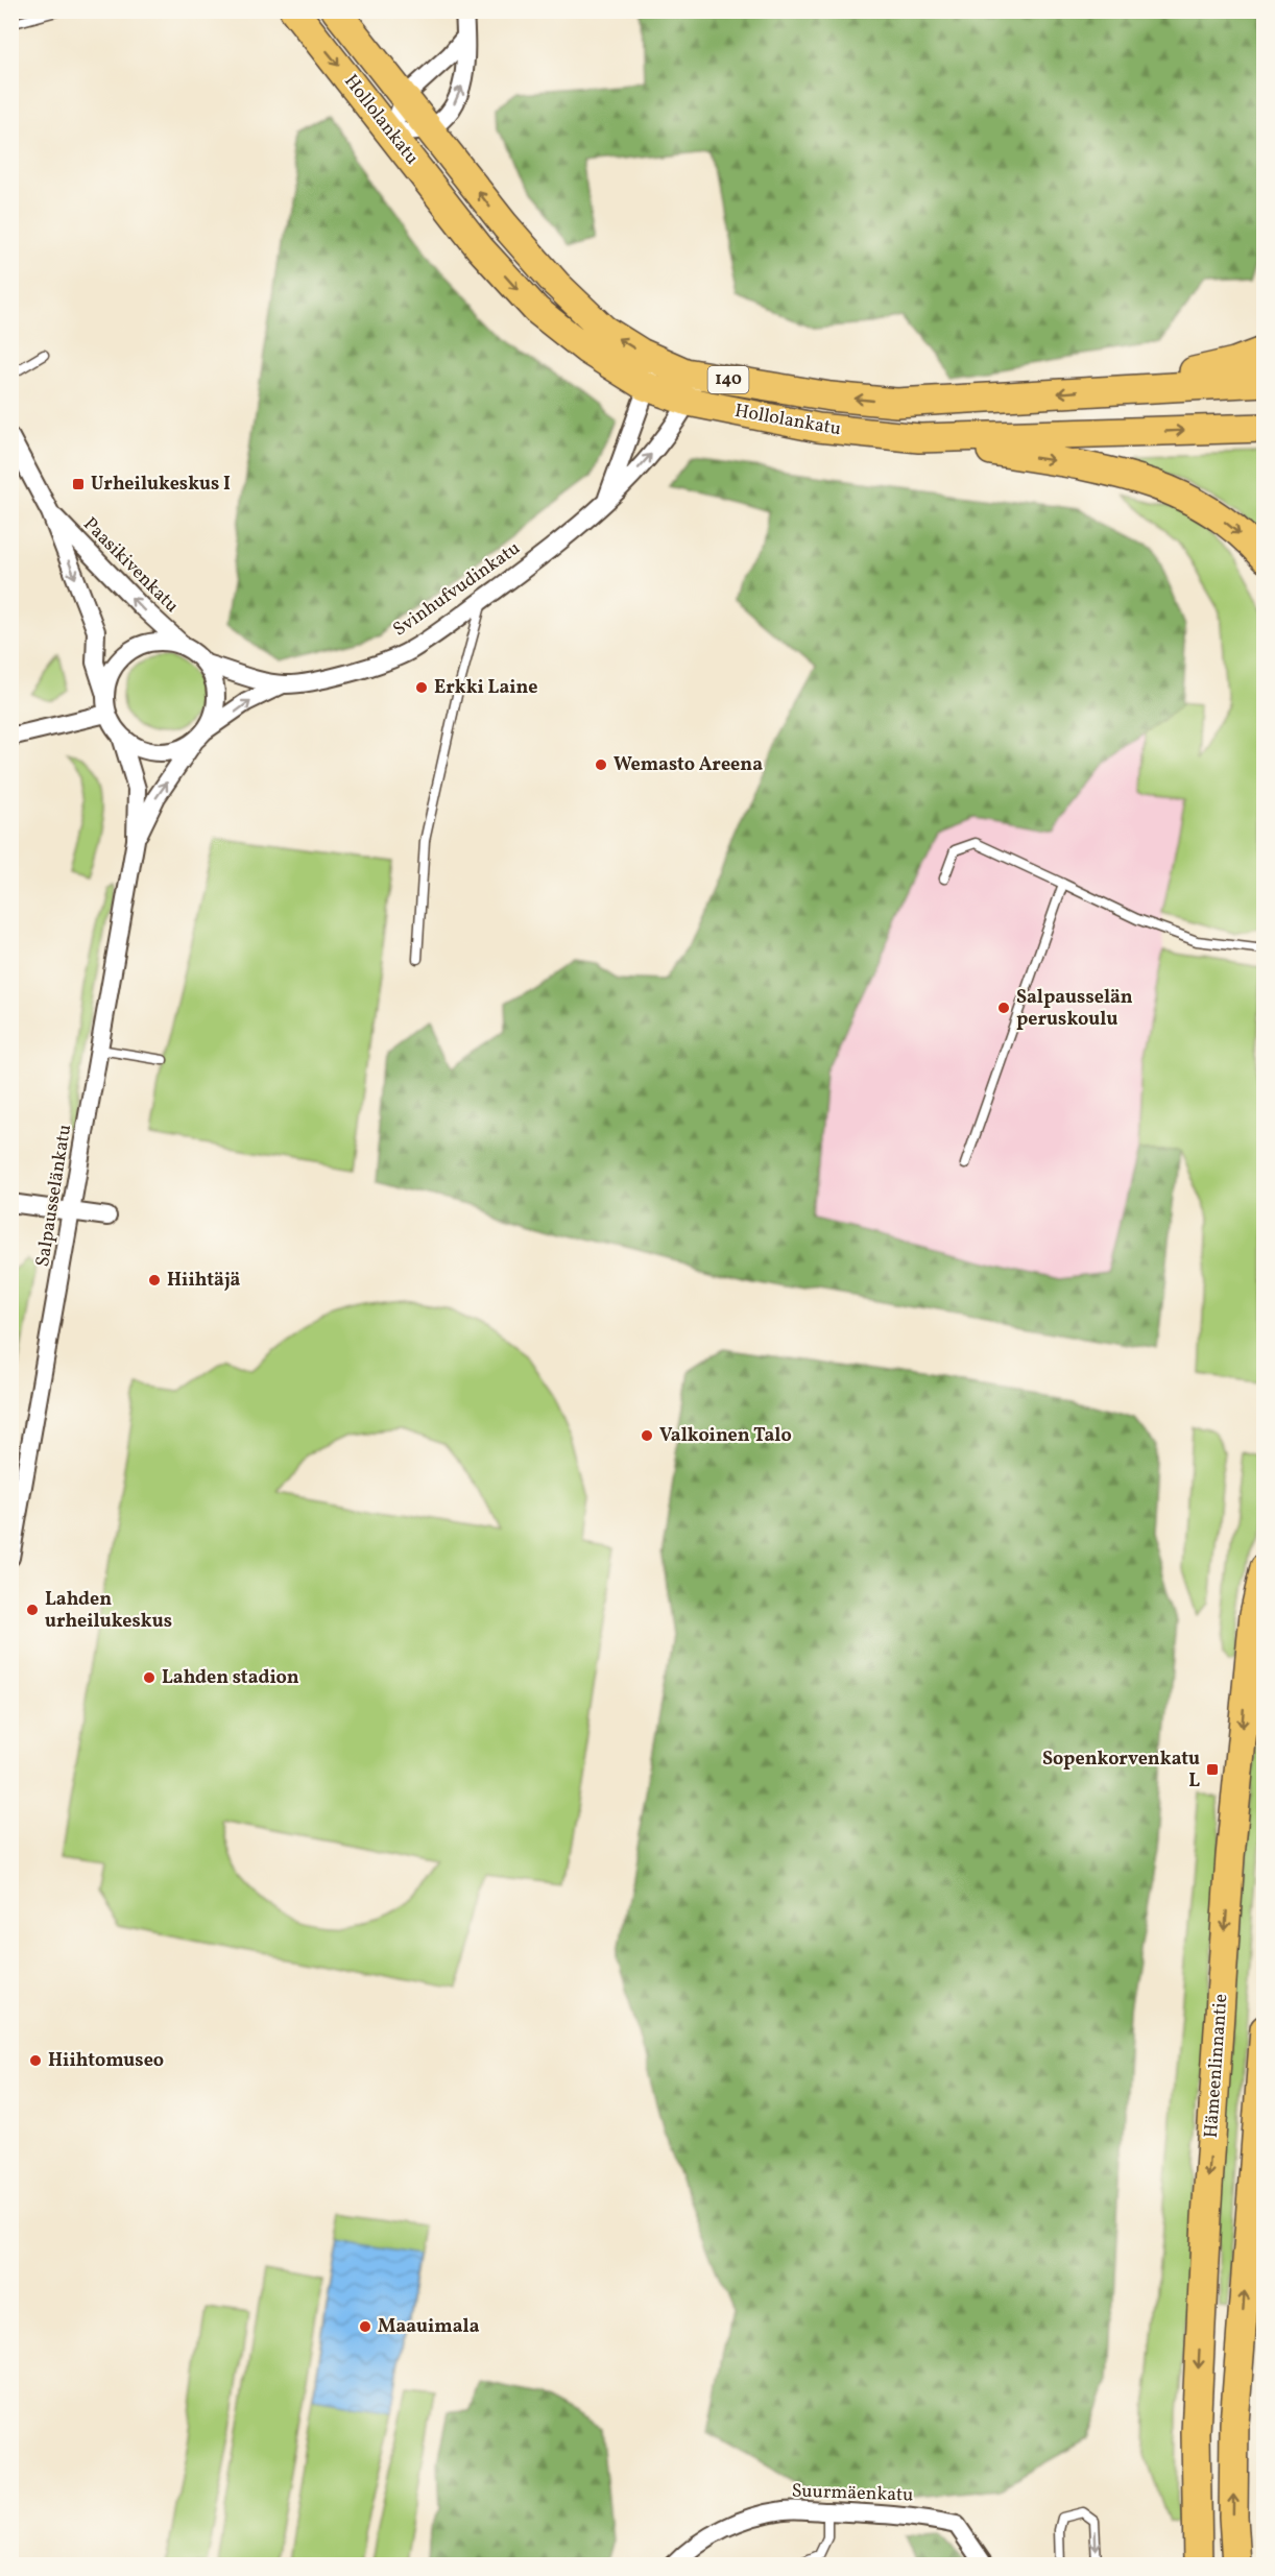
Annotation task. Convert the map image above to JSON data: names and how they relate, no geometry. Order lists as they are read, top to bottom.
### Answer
{
  "streets": {
    "main road": ["Hollolankatu", "140", "Hämeenlinnantie"],
    "street": [
      "Paasikivenkatu",
      "Svinhufvudinkatu",
      "Salpausselänkatu",
      "Suurmäenkatu"
    ]
  },
  "crossings": [
    ["Hollolankatu", "Svinhufvudinkatu"],
    ["Paasikivenkatu", "Svinhufvudinkatu"],
    ["Paasikivenkatu", "Salpausselänkatu"],
    ["Svinhufvudinkatu", "Salpausselänkatu"]
  ],
  "places": {
    "transit": ["Urheilukeskus I", "Sopenkorvenkatu L"],
    "other": [
      "Erkki Laine",
      "Wemasto Areena",
      "Salpausselän peruskoulu",
      "Hiihtäjä",
      "Valkoinen Talo",
      "Lahden urheilukeskus",
      "Lahden stadion",
      "Hiihtomuseo",
      "Maauimala"
    ]
  }
}
